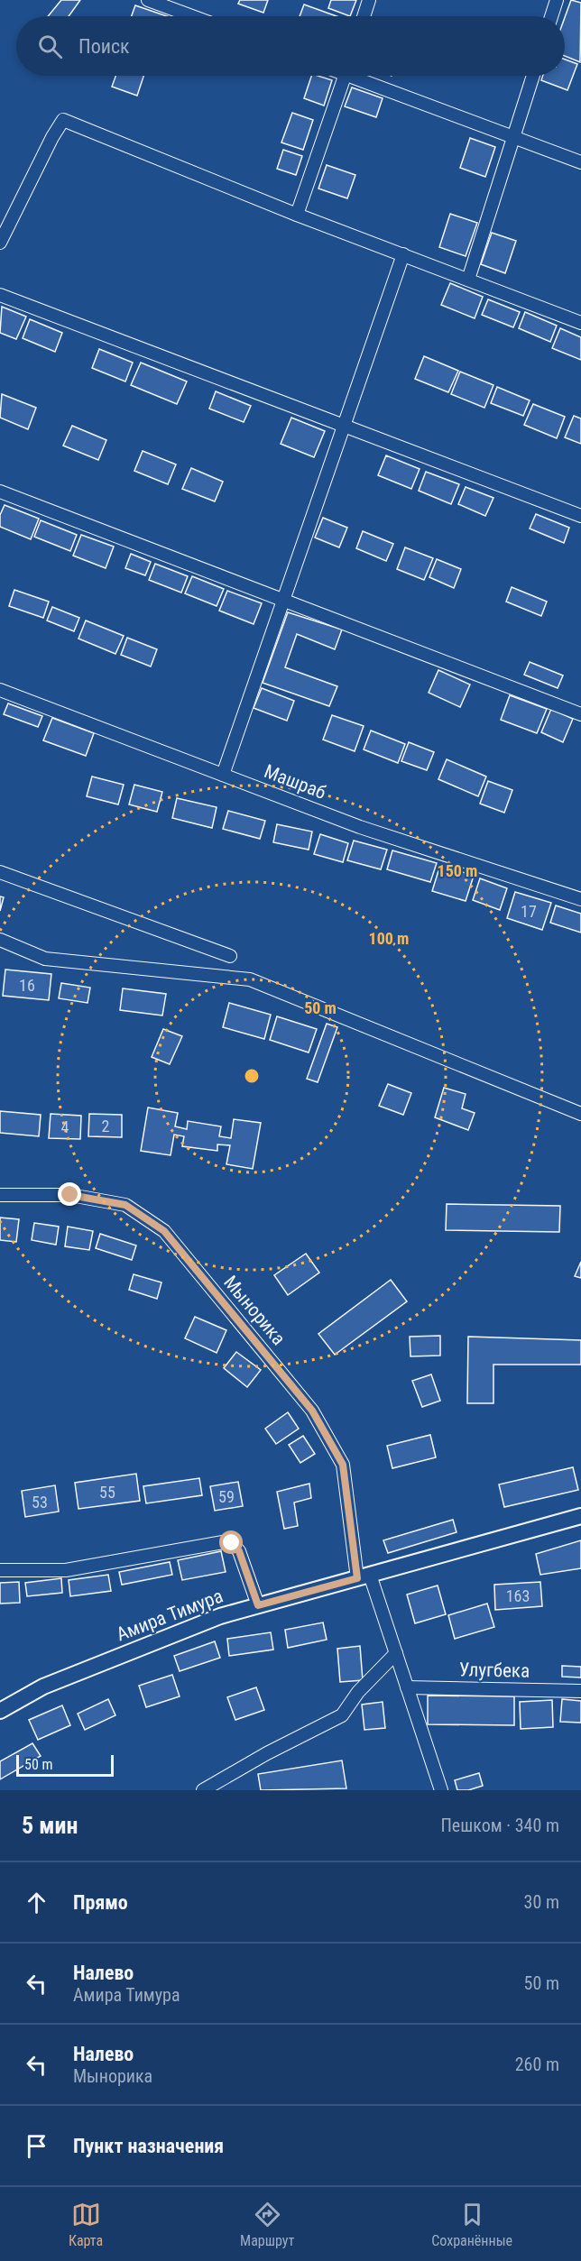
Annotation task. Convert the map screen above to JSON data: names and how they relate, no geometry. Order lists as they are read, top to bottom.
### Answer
{
  "streets": {
    "street": [
      "Машраб",
      "Мынорика",
      "Амира Тимура",
      "Улугбека"
    ]
  },
  "crossings": [
    ["Мынорика", "Амира Тимура"]
  ],
  "house_numbers": [
    "17",
    "16",
    "2",
    "4",
    "55",
    "59",
    "53",
    "163"
  ],
  "scale_bar": "50 m",
  "page": {
    "search": "Поиск",
    "scale": "50 m",
    "heading": ["5 мин", "Пешком · 340 m"],
    "list": [
      ["Прямо", "30 m"],
      ["Налево", "Амира Тимура", "50 m"],
      ["Налево", "Мынорика", "260 m"],
      "Пункт назначения"
    ],
    "nav": ["Карта", "Маршрут", "Сохранённые"]
  },
  "rings": ["150 m", "100 m", "50 m"]
}
